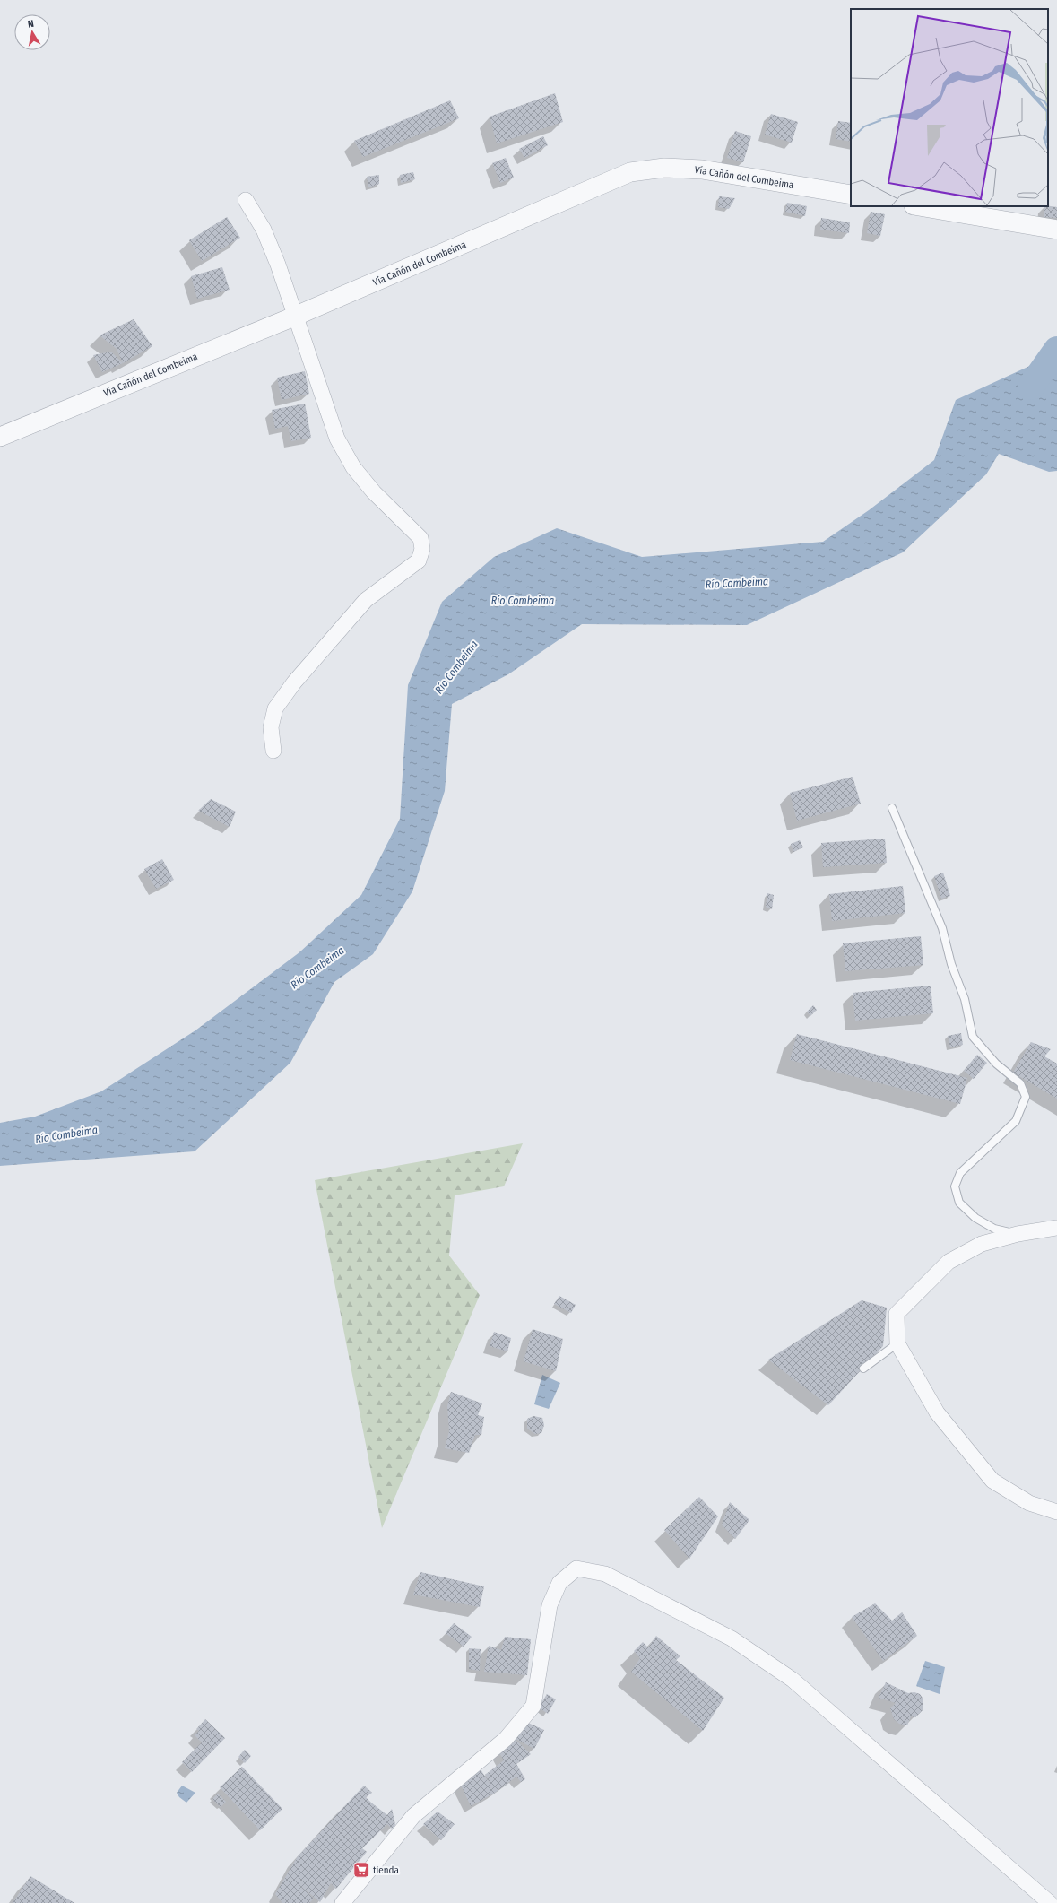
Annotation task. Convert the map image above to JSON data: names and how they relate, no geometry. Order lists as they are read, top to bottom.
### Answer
{
  "streets": {
    "street": ["Vía Cañón del Combeima"]
  },
  "water": ["Río Combeima", "Rio Combeima"],
  "places": {
    "supermarket": ["tienda"]
  },
  "north": "top"
}
